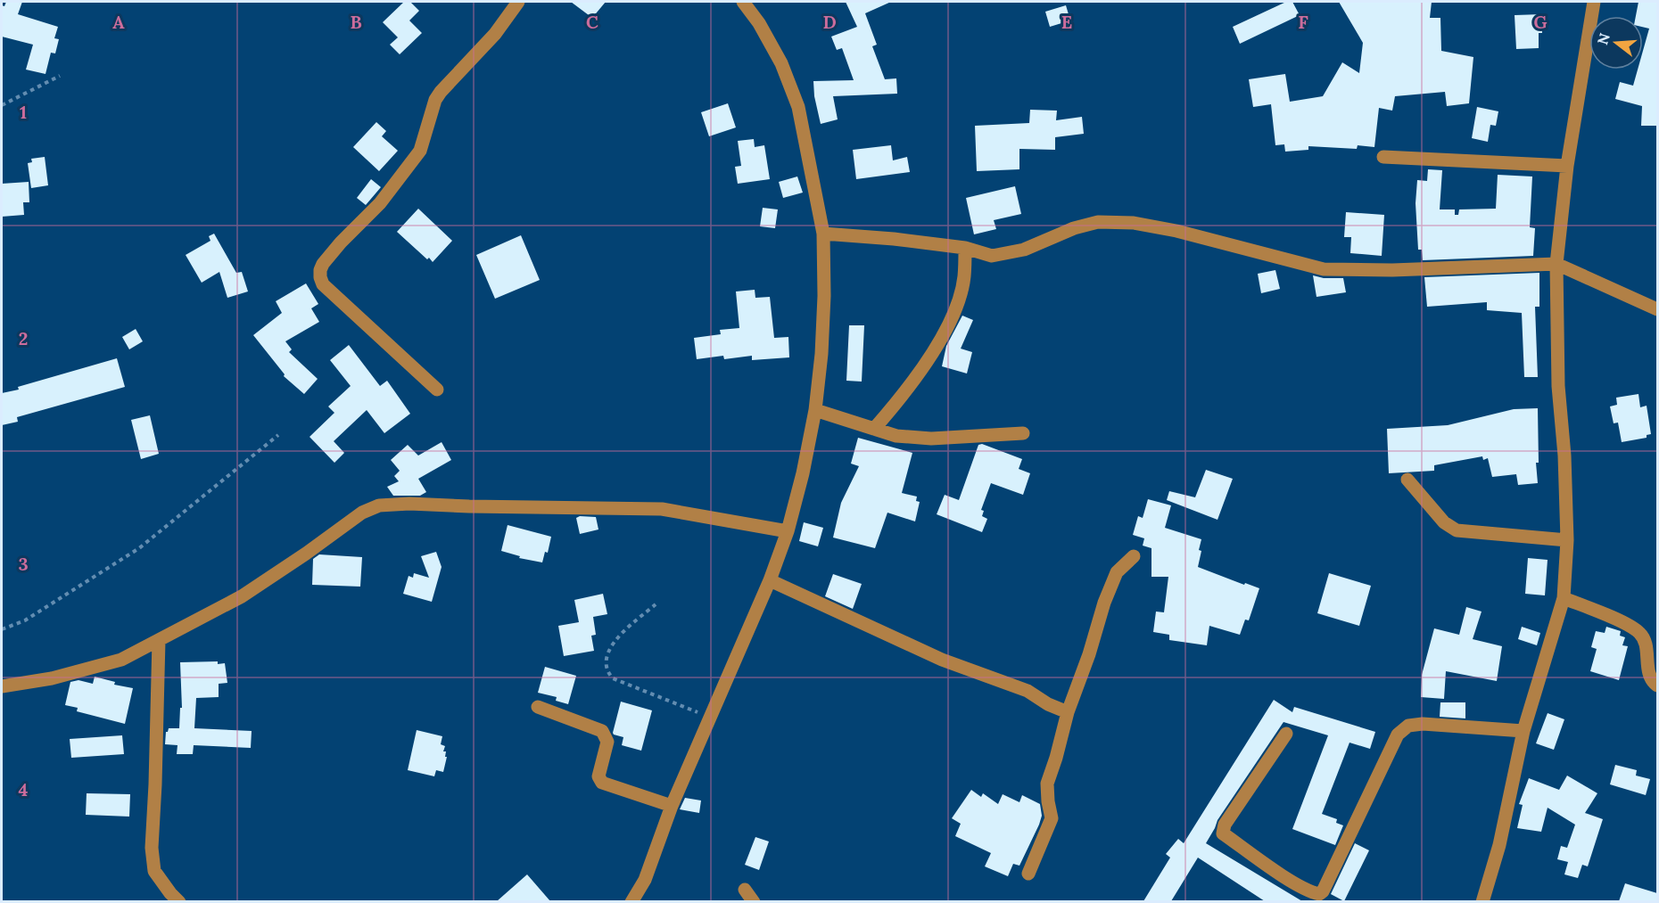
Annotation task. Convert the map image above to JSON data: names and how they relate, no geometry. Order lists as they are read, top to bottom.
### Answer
{
  "north": "left",
  "grid": {
    "columns": [
      "A",
      "B",
      "C",
      "D",
      "E",
      "F",
      "G"
    ],
    "rows": [
      "1",
      "2",
      "3",
      "4"
    ]
  }
}
